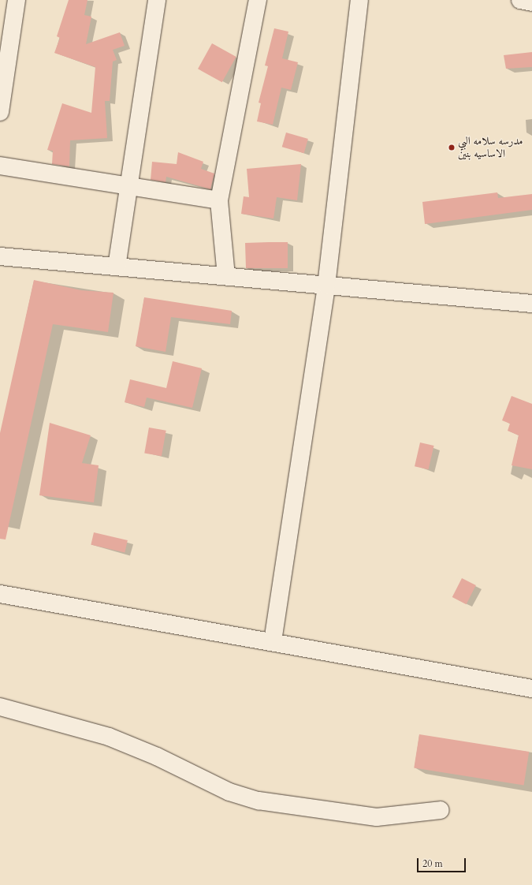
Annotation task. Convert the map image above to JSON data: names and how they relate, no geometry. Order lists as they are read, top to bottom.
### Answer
{
  "places": ["مدرسه سلامه البي الاساسيه بنين"],
  "scale_bar": "20 m"
}
